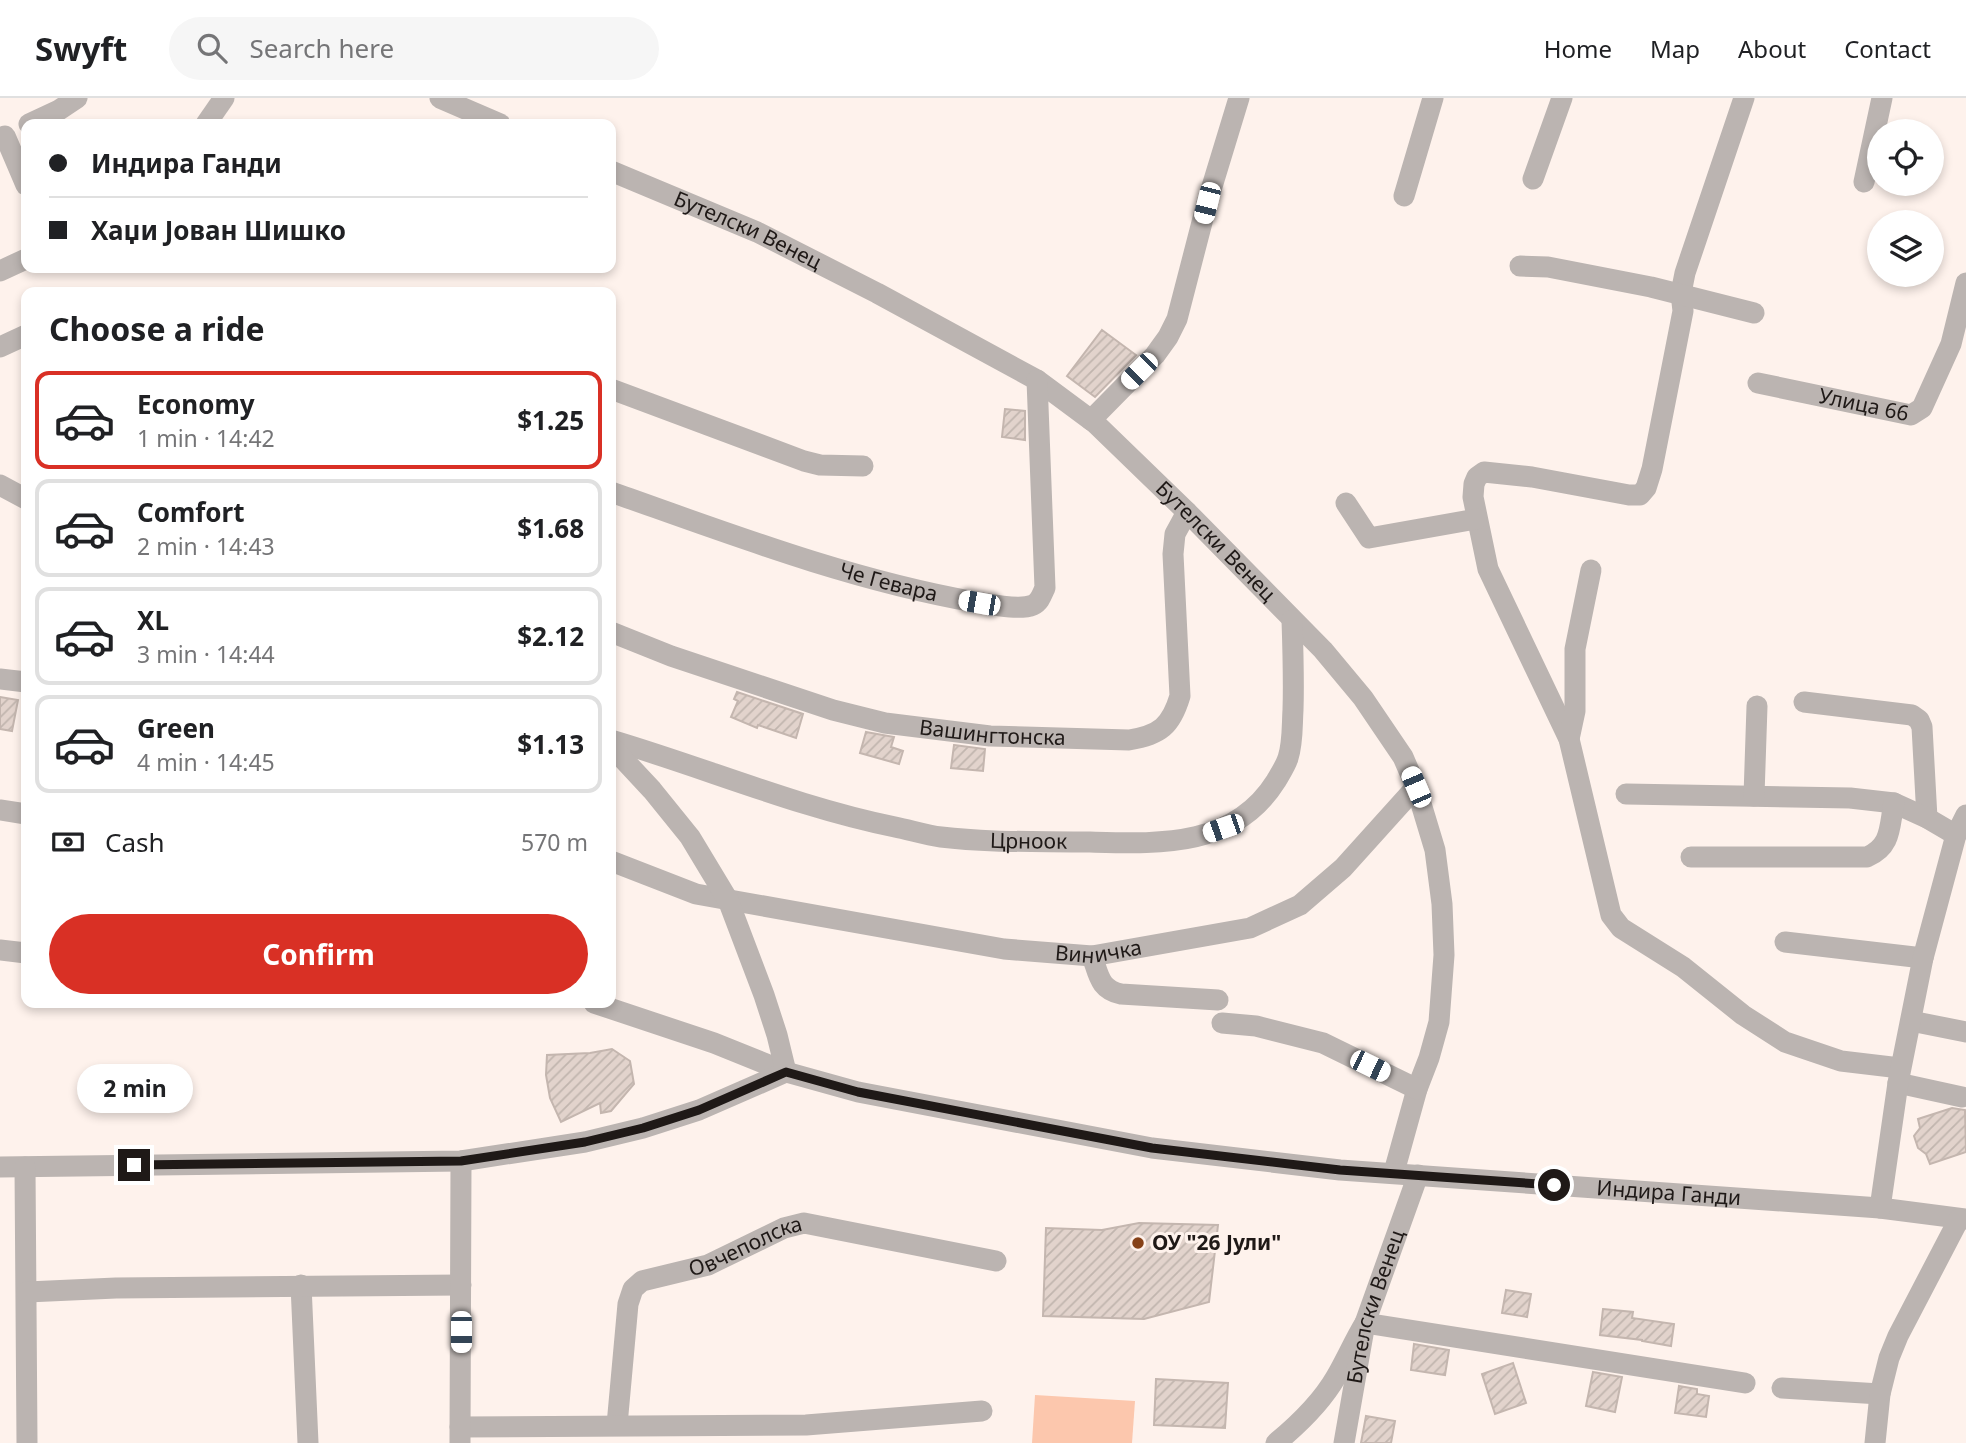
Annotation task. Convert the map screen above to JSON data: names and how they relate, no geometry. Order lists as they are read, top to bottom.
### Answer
{
  "streets": {
    "street": [
      "Бутелски Венец",
      "Улица 66",
      "Че Гевара",
      "Вашингтонска",
      "Црноок",
      "Виничка",
      "Индира Ганди",
      "Овчеполска"
    ]
  },
  "crossings": [
    ["Бутелски Венец", "Че Гевара"],
    ["Бутелски Венец", "Вашингтонска"],
    ["Бутелски Венец", "Црноок"],
    ["Бутелски Венец", "Виничка"],
    ["Бутелски Венец", "Индира Ганди"]
  ],
  "places": ["ОУ \"26 Јули\""],
  "page": {
    "header": "Swyft",
    "search": "Search here",
    "nav": [
      "Home",
      "Map",
      "About",
      "Contact"
    ],
    "banner": ["Индира Ганди", "Хаџи Јован Шишко"],
    "heading": "Choose a ride",
    "list": [
      {
        "name": "Economy",
        "note": "1 min · 14:42",
        "value": "$1.25"
      },
      {
        "name": "Comfort",
        "note": "2 min · 14:43",
        "value": "$1.68"
      },
      {
        "name": "XL",
        "note": "3 min · 14:44",
        "value": "$2.12"
      },
      {
        "name": "Green",
        "note": "4 min · 14:45",
        "value": "$1.13"
      }
    ],
    "pay": ["Cash", "570 m"],
    "buttons": "Confirm",
    "bubble": "2 min"
  }
}
